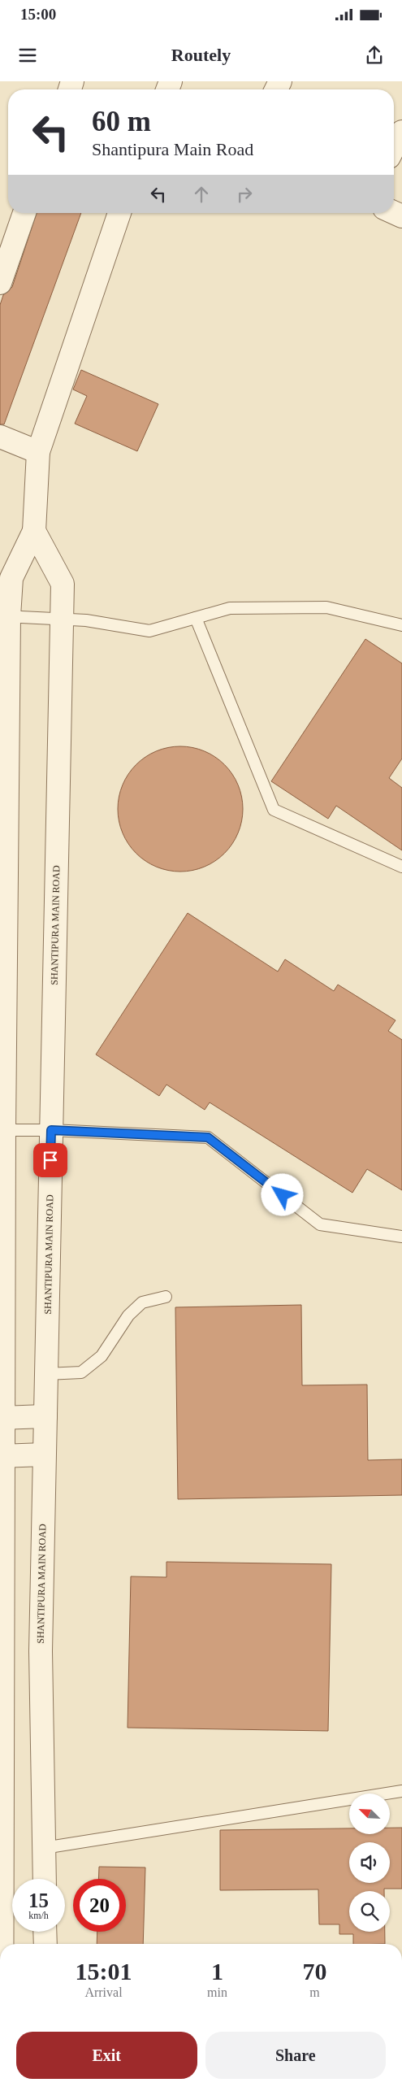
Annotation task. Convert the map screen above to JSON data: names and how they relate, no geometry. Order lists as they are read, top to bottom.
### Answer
{
  "streets": {
    "street": ["SHANTIPURA MAIN ROAD"]
  },
  "north": "top left",
  "page": {
    "status": "15:00",
    "header": "Routely",
    "turn": ["60 m", "Shantipura Main Road"],
    "speed": "15 km/h",
    "limit": "20",
    "eta": [
      "15:01",
      "Arrival",
      "1",
      "min",
      "70",
      "m"
    ],
    "buttons": ["Exit", "Share"]
  }
}
